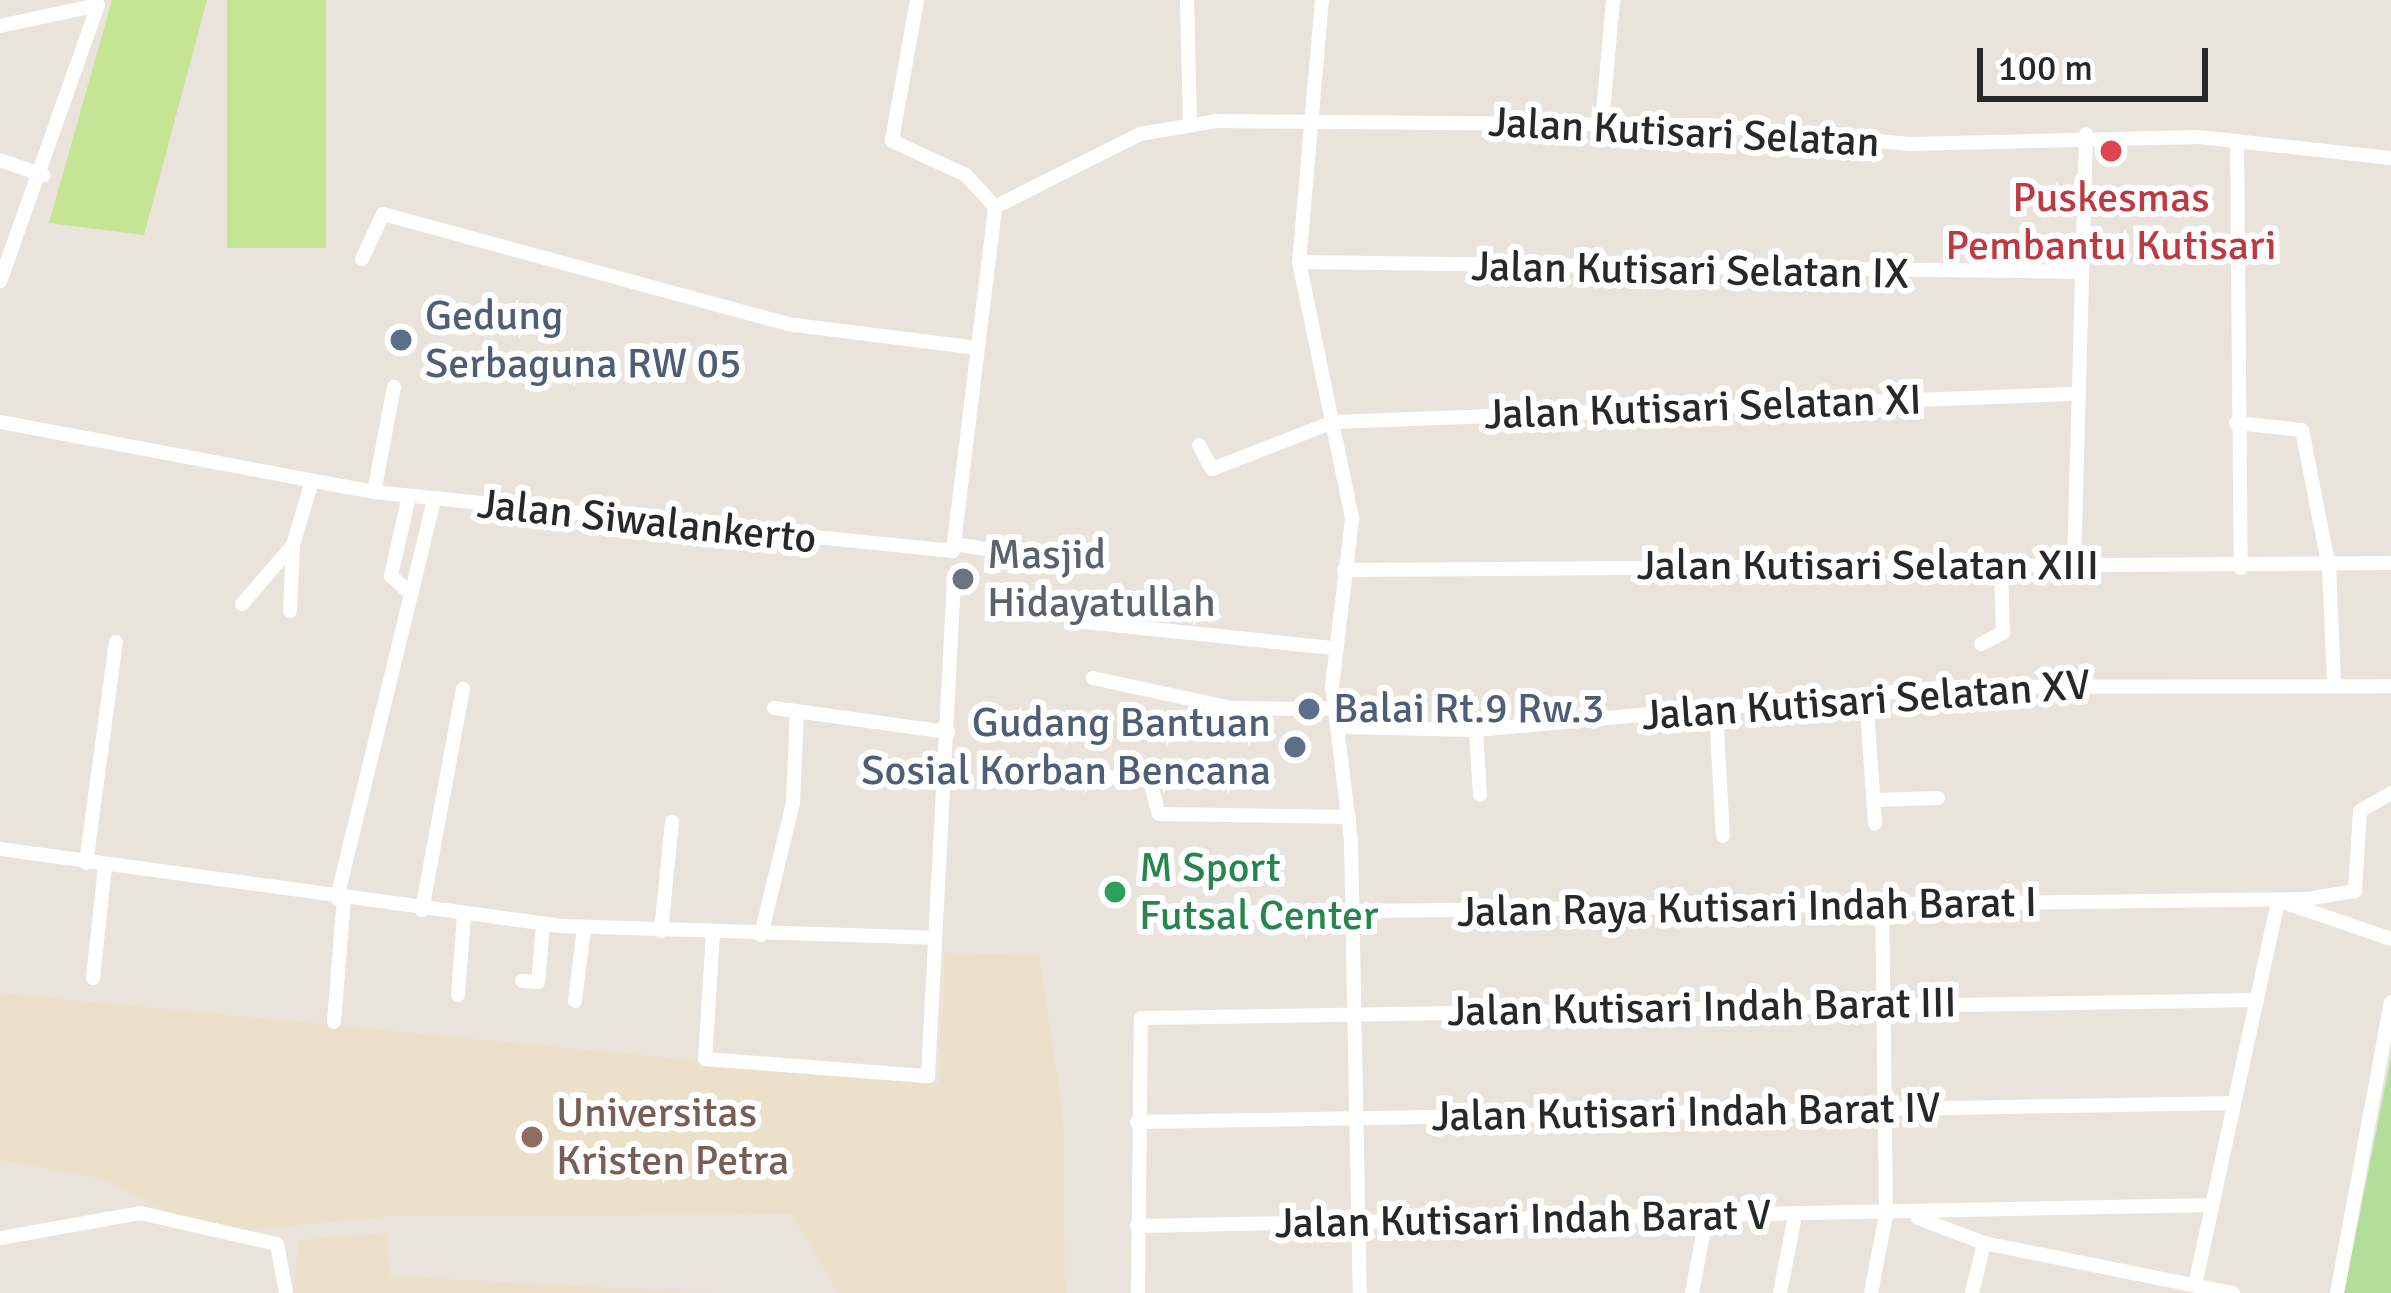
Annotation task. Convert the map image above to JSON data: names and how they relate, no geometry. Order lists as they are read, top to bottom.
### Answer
{
  "streets": {
    "street": [
      "Jalan Kutisari Selatan",
      "Jalan Kutisari Selatan IX",
      "Jalan Kutisari Selatan XI",
      "Jalan Siwalankerto",
      "Jalan Kutisari Selatan XIII",
      "Jalan Kutisari Selatan XV",
      "Jalan Raya Kutisari Indah Barat I",
      "Jalan Kutisari Indah Barat III",
      "Jalan Kutisari Indah Barat IV",
      "Jalan Kutisari Indah Barat V"
    ]
  },
  "crossings": [
    ["Jalan Kutisari Indah Barat III", "Jalan Kutisari Indah Barat IV"]
  ],
  "places": [
    "Puskesmas Pembantu Kutisari",
    "Gedung Serbaguna RW 05",
    "Masjid Hidayatullah",
    "Balai Rt.9 Rw.3",
    "Gudang Bantuan Sosial Korban Bencana",
    "M Sport Futsal Center",
    "Universitas Kristen Petra"
  ],
  "scale_bar": "100 m"
}
